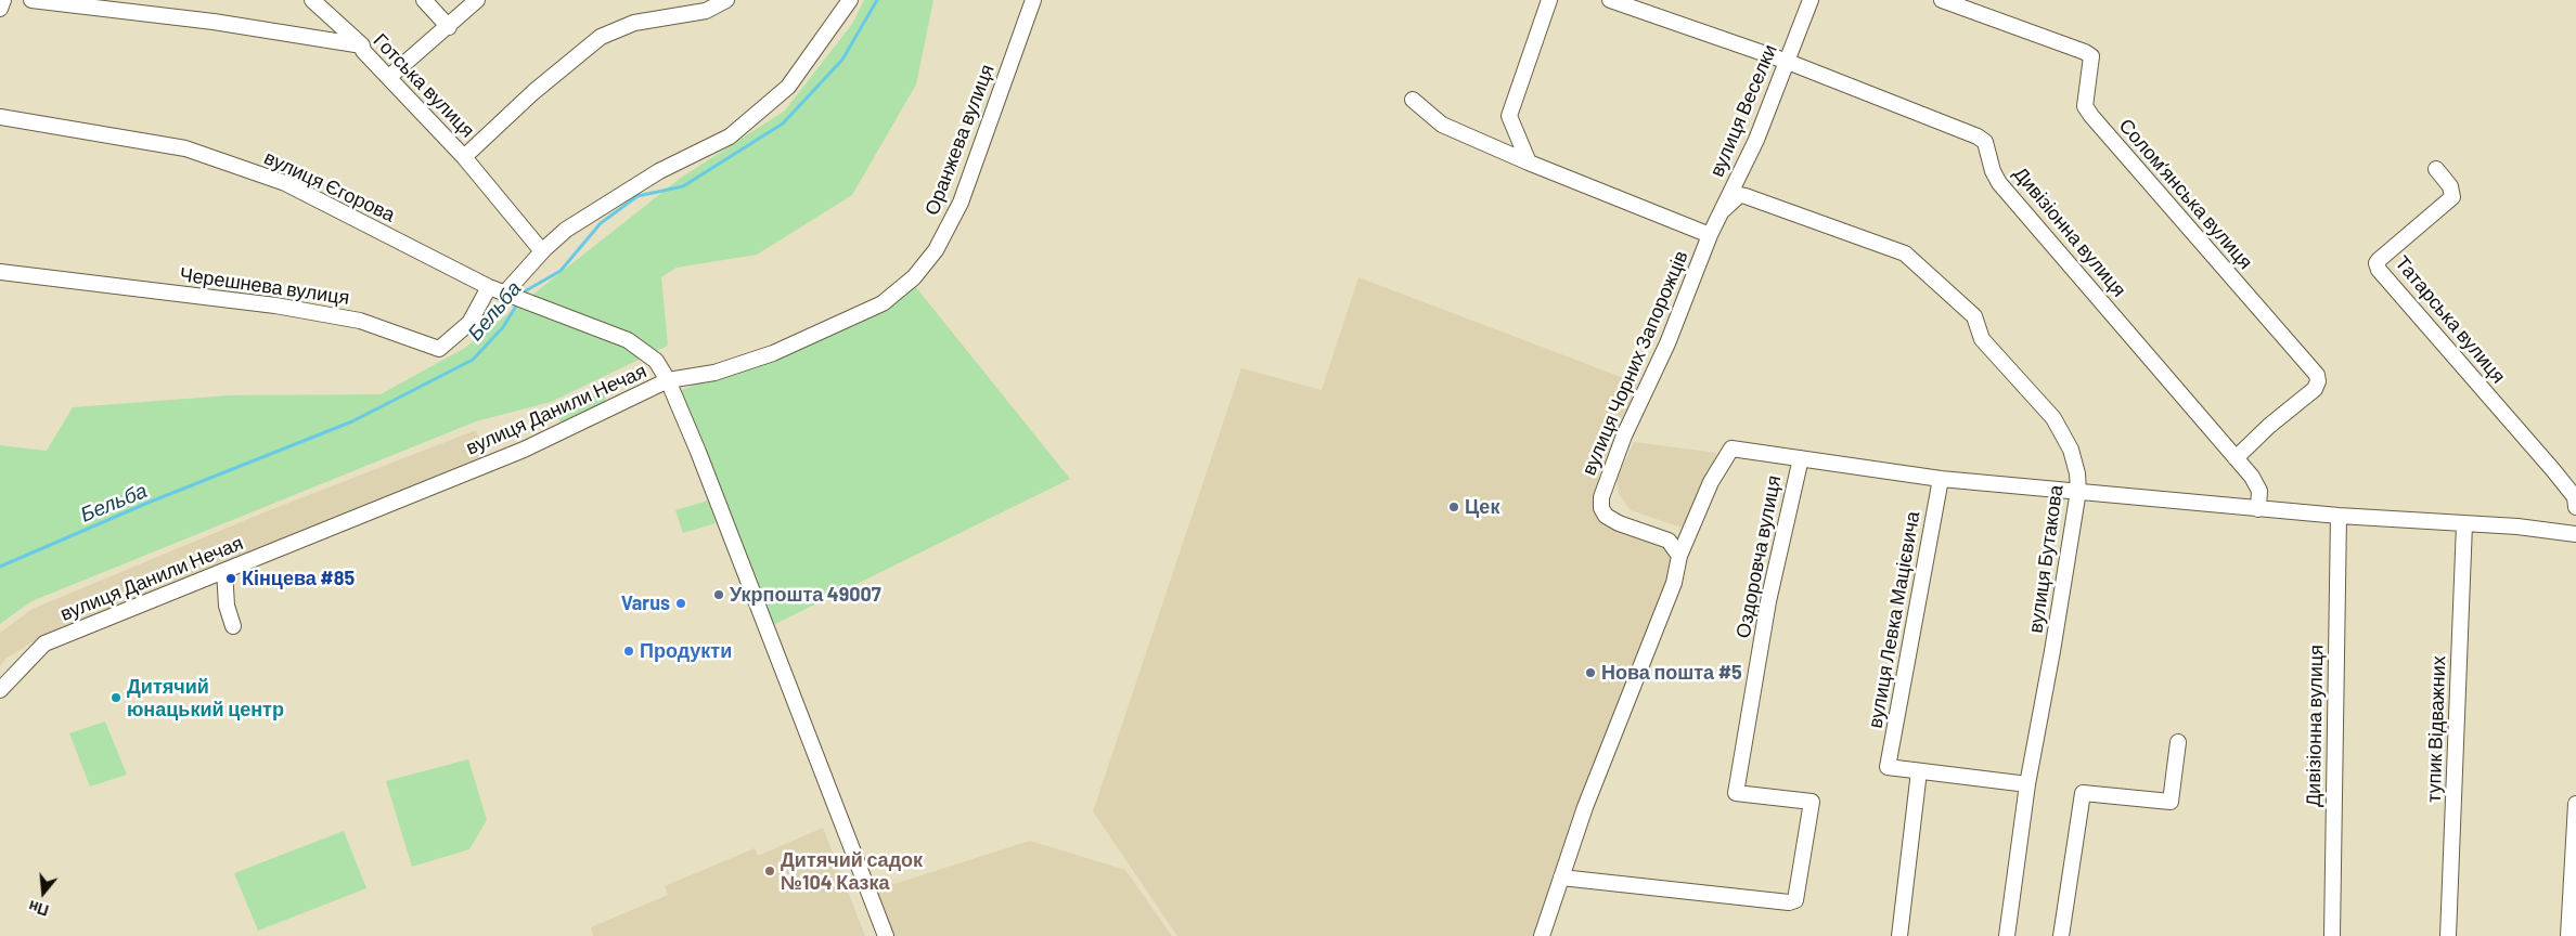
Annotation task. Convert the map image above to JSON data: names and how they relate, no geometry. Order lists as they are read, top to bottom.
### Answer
{
  "streets": {
    "street": [
      "Готська вулиця",
      "вулиця Веселки",
      "Оранжева вулиця",
      "вулиця Єгорова",
      "Соломʼянська вулиця",
      "Дивізіонна вулиця",
      "Черешнева вулиця",
      "Татарська вулиця",
      "вулиця Чорних Запорожців",
      "вулиця Данили Нечая",
      "Оздоровча вулиця",
      "вулиця Бутакова",
      "вулиця Левка Мацієвича",
      "тупик Відважних"
    ]
  },
  "crossings": [
    ["вулиця Веселки", "Дивізіонна вулиця"],
    ["вулиця Веселки", "вулиця Чорних Запорожців"],
    ["вулиця Веселки", "вулиця Бутакова"],
    ["Оранжева вулиця", "вулиця Єгорова"],
    ["Оранжева вулиця", "вулиця Данили Нечая"],
    ["вулиця Єгорова", "Черешнева вулиця"],
    ["вулиця Єгорова", "вулиця Данили Нечая"],
    ["Соломʼянська вулиця", "Дивізіонна вулиця"]
  ],
  "water": ["Бельба"],
  "places": [
    "Цек",
    "Кінцева #85",
    "Укрпошта 49007",
    "Varus",
    "Продукти",
    "Нова пошта #5",
    "Дитячий юнацький центр",
    "Дитячий садок №104 Казка"
  ],
  "north": "bottom"
}
